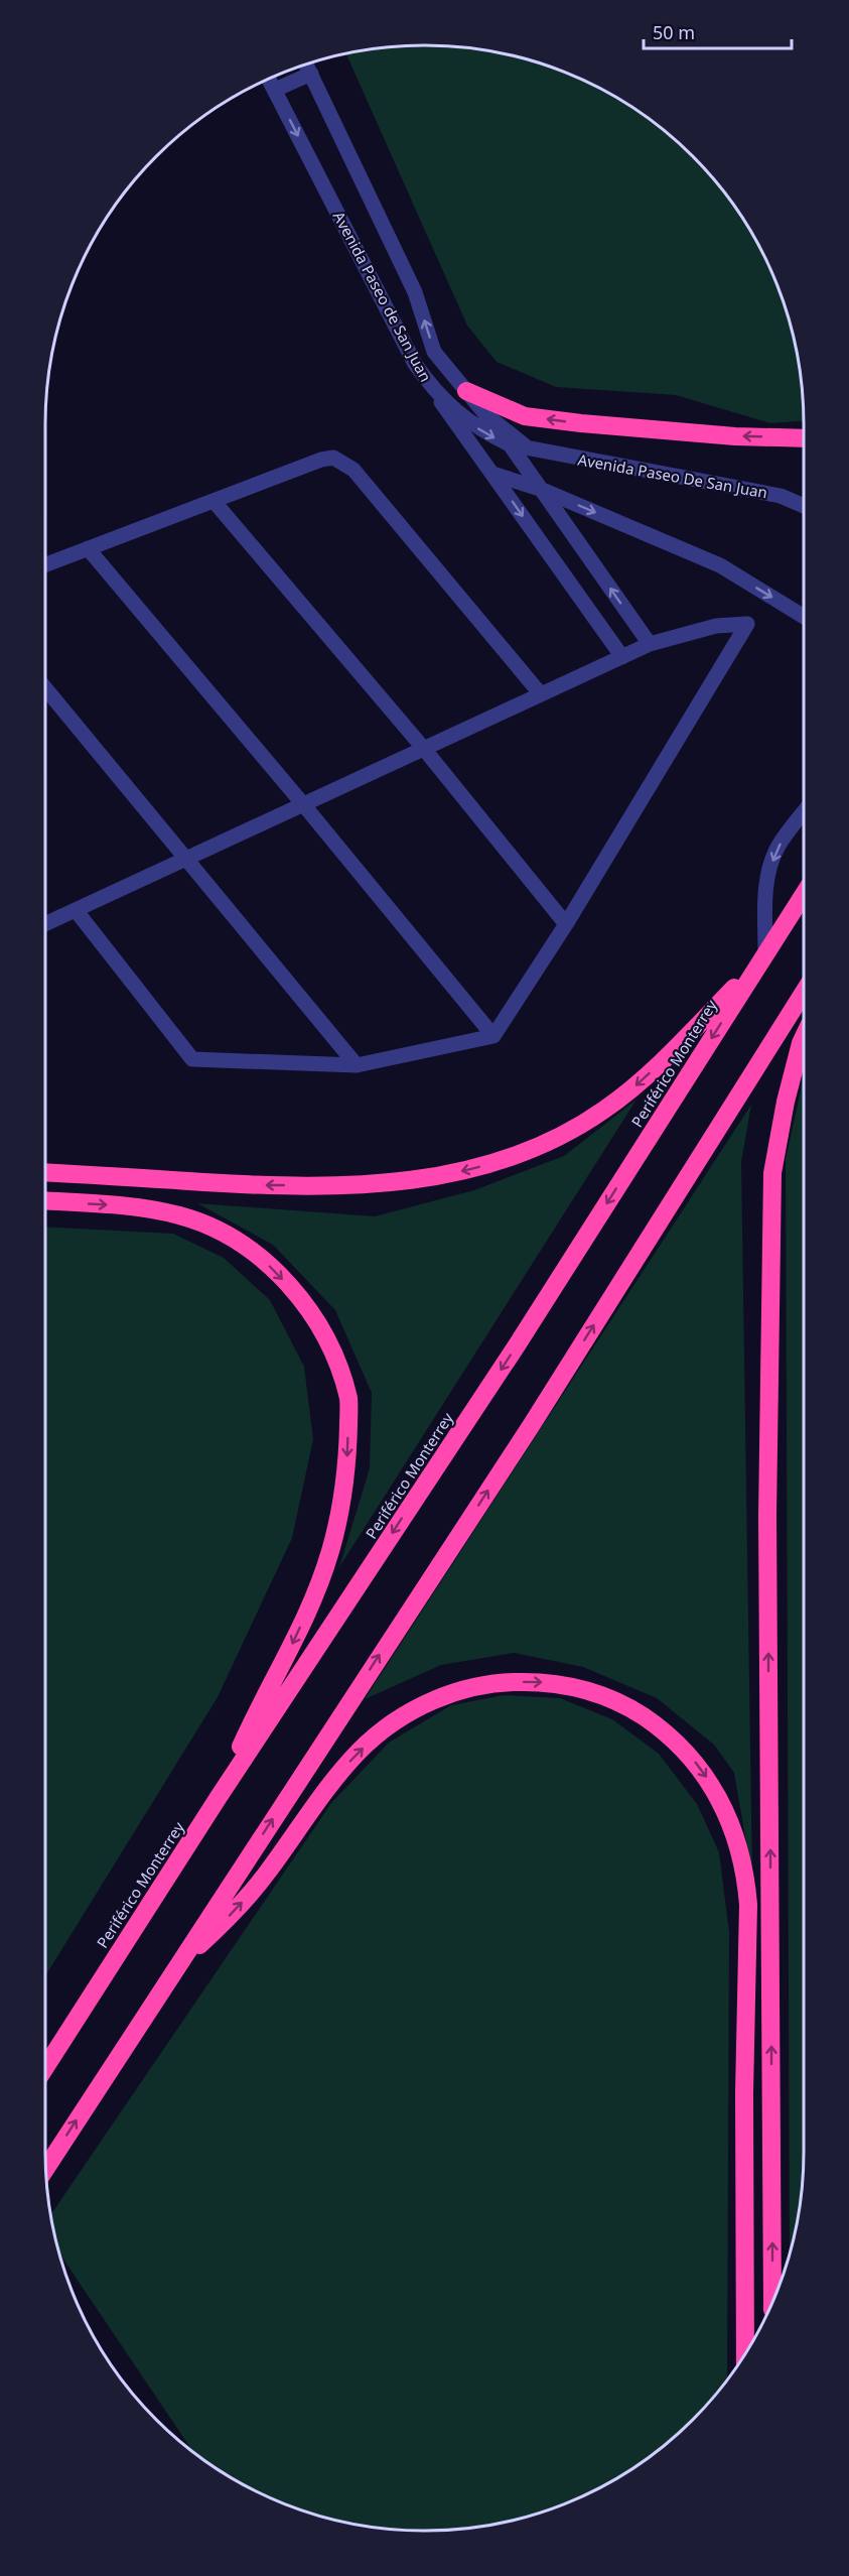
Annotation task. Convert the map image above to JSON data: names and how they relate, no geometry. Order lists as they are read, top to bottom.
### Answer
{
  "streets": {
    "highway": ["Periférico Monterrey"],
    "street": ["Avenida Paseo de San Juan", "Avenida Paseo De San Juan"]
  },
  "crossings": [
    ["Avenida Paseo de San Juan", "Avenida Paseo De San Juan"]
  ],
  "scale_bar": "50 m"
}
